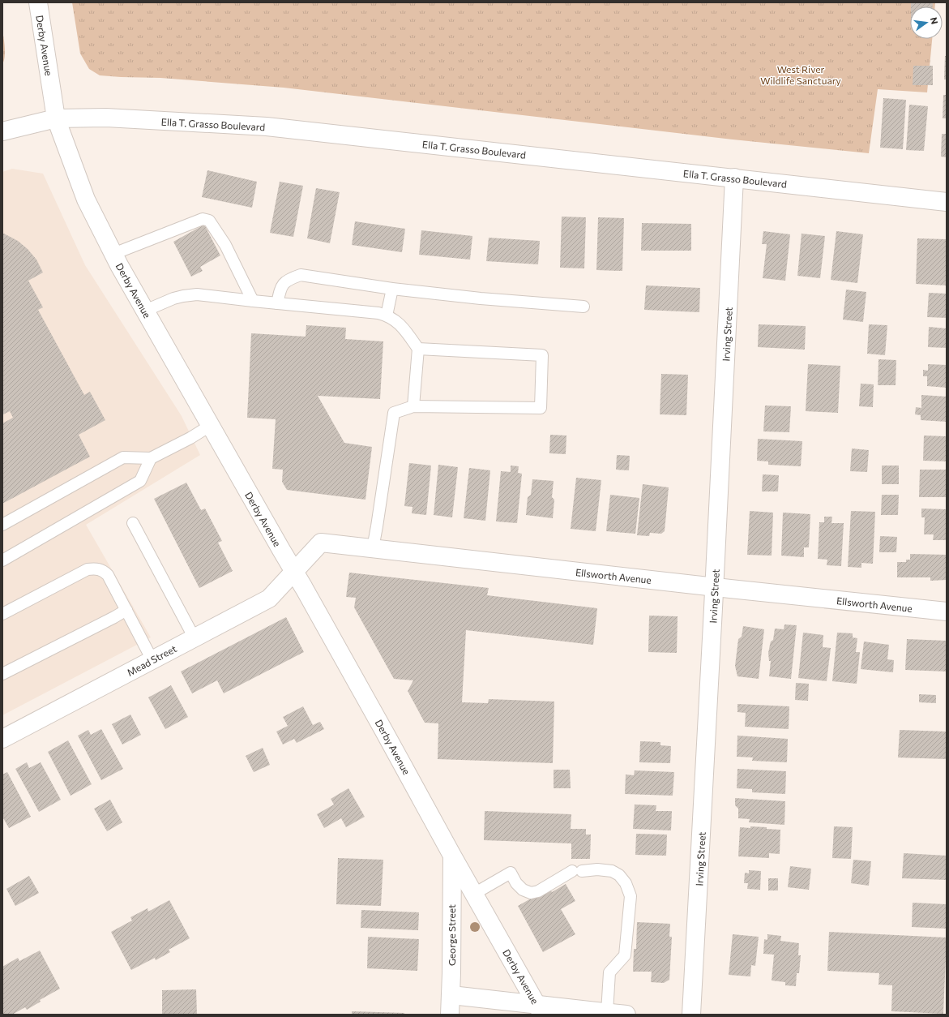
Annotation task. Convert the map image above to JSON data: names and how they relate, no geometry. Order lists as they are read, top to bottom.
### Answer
{
  "streets": {
    "main road": [
      "Derby Avenue",
      "Ella T. Grasso Boulevard",
      "Irving Street",
      "Ellsworth Avenue",
      "Mead Street",
      "George Street"
    ]
  },
  "crossings": [
    ["Derby Avenue", "Ella T. Grasso Boulevard"],
    ["Derby Avenue", "Ellsworth Avenue"],
    ["Derby Avenue", "Mead Street"],
    ["Derby Avenue", "George Street"],
    ["Ella T. Grasso Boulevard", "Irving Street"],
    ["Irving Street", "Ellsworth Avenue"],
    ["Ellsworth Avenue", "Mead Street"]
  ],
  "parks": ["West River Wildlife Sanctuary"],
  "north": "right"
}
